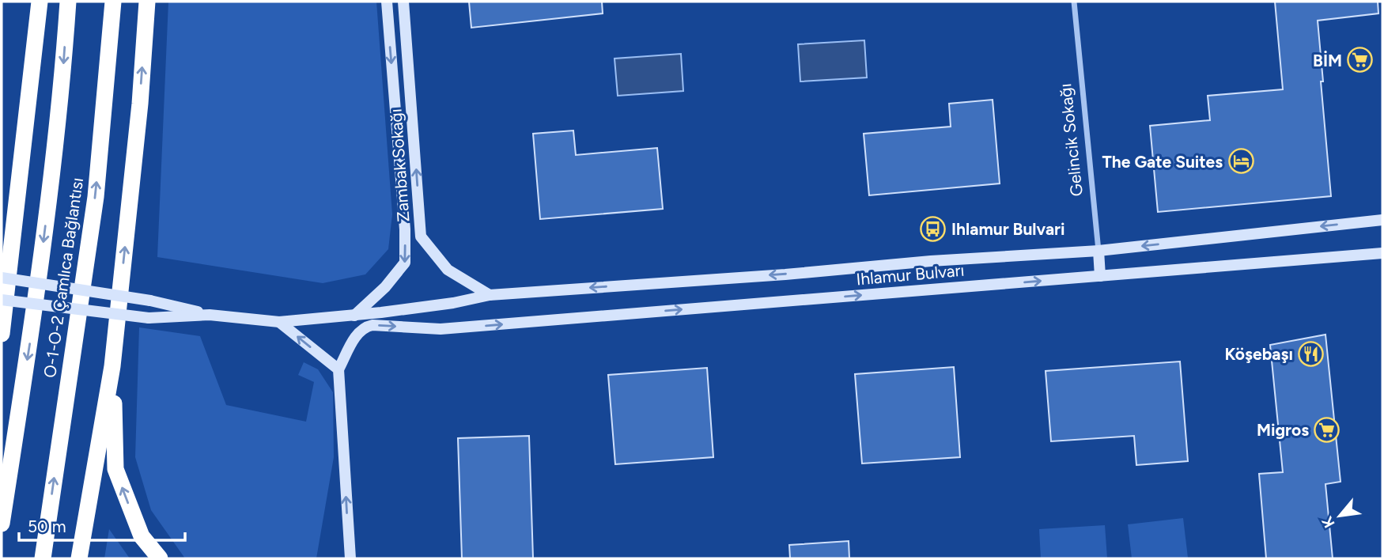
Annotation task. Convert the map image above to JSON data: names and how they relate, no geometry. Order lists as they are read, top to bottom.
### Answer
{
  "streets": {
    "highway": ["O-1-O-2 Çamlıca Bağlantısı"],
    "main road": ["Gelincik Sokağı", "Zambak Sokağı", "Ihlamur Bulvarı"]
  },
  "crossings": [
    ["Gelincik Sokağı", "Ihlamur Bulvarı"],
    ["Zambak Sokağı", "Ihlamur Bulvarı"]
  ],
  "one_way": ["Zambak Sokağı"],
  "places": {
    "supermarket": ["BİM", "Migros"],
    "hotel": ["The Gate Suites"],
    "bus stop": ["Ihlamur Bulvari"],
    "restaurant": ["Köşebaşı"]
  },
  "scale_bar": "50 m",
  "north": "bottom left"
}
